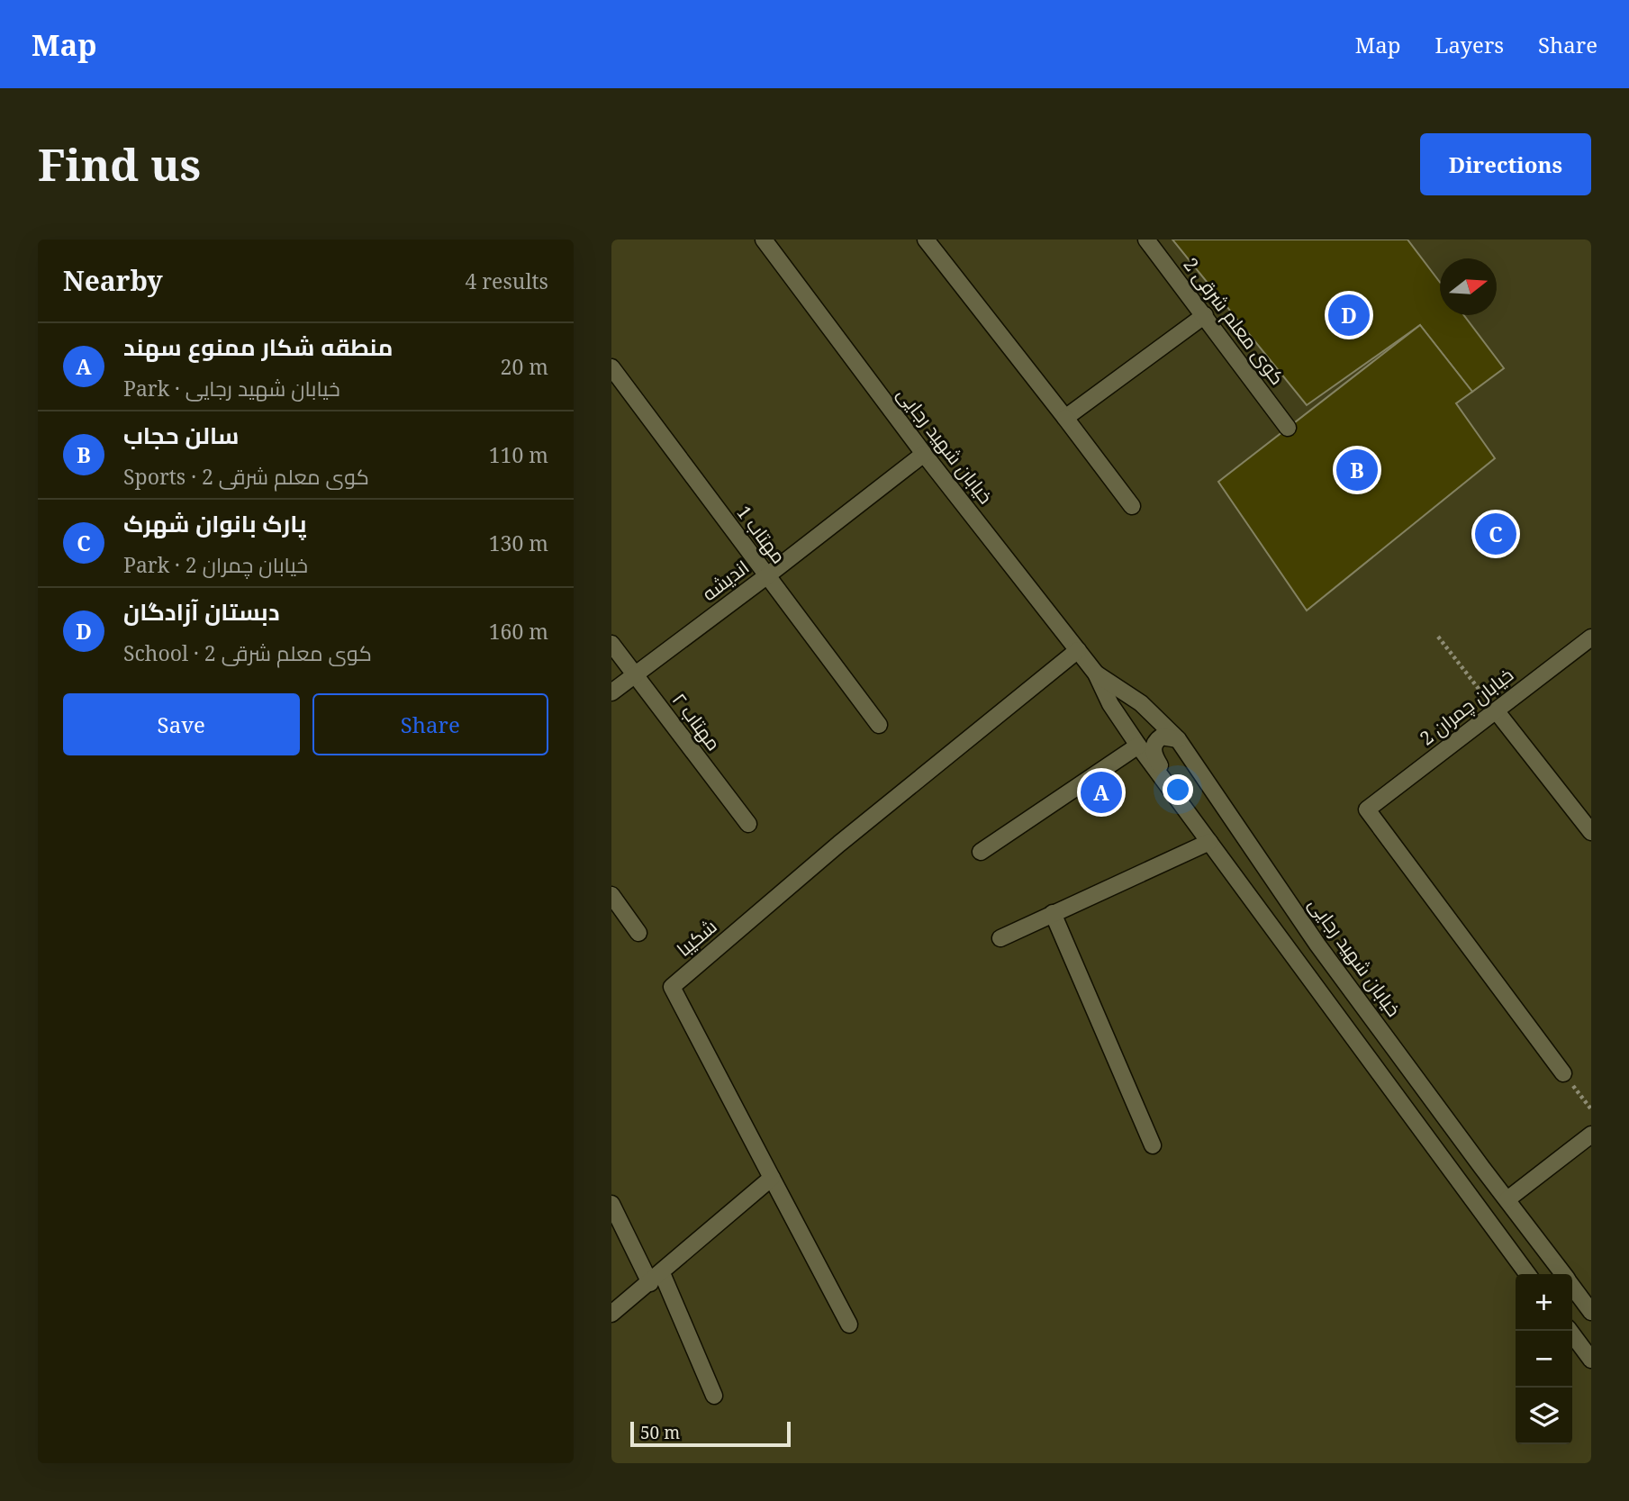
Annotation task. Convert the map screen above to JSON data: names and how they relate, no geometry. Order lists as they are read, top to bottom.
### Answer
{
  "streets": {
    "street": [
      "کوی معلم شرقی 2",
      "خیابان شهید رجایی",
      "مهتاب 1",
      "اندیشه",
      "خیابان چمران 2",
      "مهتاب ۲",
      "شکیبا"
    ]
  },
  "crossings": [
    ["خیابان شهید رجایی", "اندیشه"],
    ["خیابان شهید رجایی", "شکیبا"],
    ["مهتاب 1", "اندیشه"],
    ["اندیشه", "مهتاب ۲"]
  ],
  "scale_bar": "50 m",
  "north": "right",
  "page": {
    "header": "Map",
    "nav": ["Map", "Layers", "Share"],
    "buttons": [
      "Directions",
      ["Save", "Share"]
    ],
    "title": "Find us",
    "heading": ["Nearby", "4 results"],
    "pins": [
      "D",
      "B",
      "C",
      "A"
    ],
    "list": [
      {
        "mark": "A",
        "name": "منطقه شکار ممنوع سهند",
        "note": "Park · خیابان شهید رجایی",
        "value": "20 m"
      },
      {
        "mark": "B",
        "name": "سالن حجاب",
        "note": "Sports · کوی معلم شرقی 2",
        "value": "110 m"
      },
      {
        "mark": "C",
        "name": "پارک بانوان شهرک",
        "note": "Park · خیابان چمران 2",
        "value": "130 m"
      },
      {
        "mark": "D",
        "name": "دبستان آزادگان",
        "note": "School · کوی معلم شرقی 2",
        "value": "160 m"
      }
    ],
    "map_buttons": ["+", "−"],
    "scale": "50 m"
  }
}
